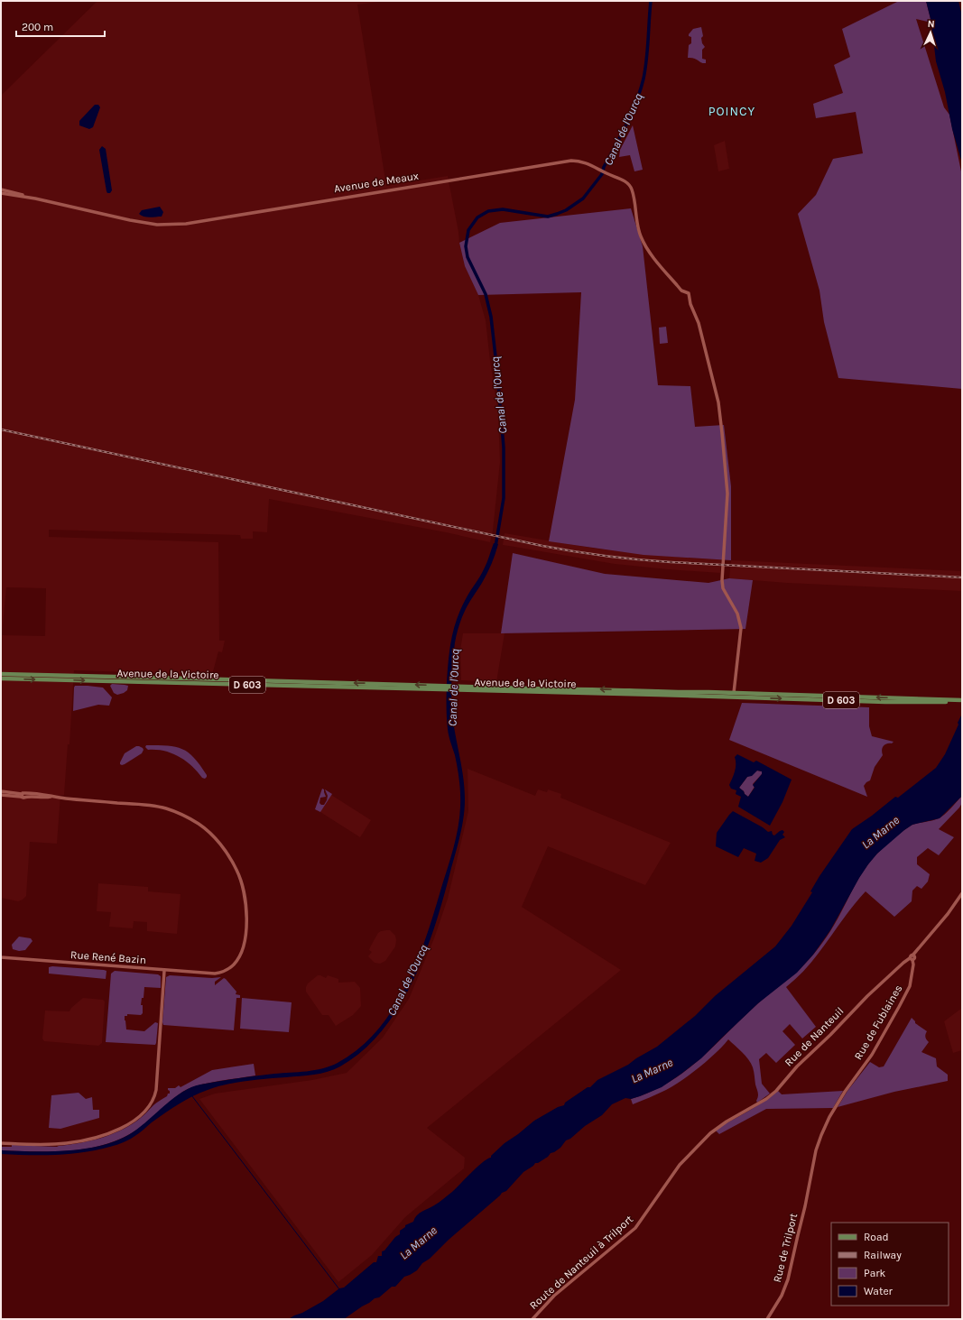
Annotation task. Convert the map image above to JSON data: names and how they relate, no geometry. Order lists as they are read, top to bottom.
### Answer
{
  "streets": {
    "main road": ["Avenue de la Victoire", "D 603"],
    "street": [
      "Avenue de Meaux",
      "Rue René Bazin",
      "Rue de Fublaines",
      "Rue de Nanteuil",
      "Rue de Trilport",
      "Route de Nanteuil à Trilport"
    ]
  },
  "crossings": [
    ["Avenue de Meaux", "Avenue de la Victoire"],
    ["Rue de Fublaines", "Rue de Nanteuil"],
    ["Rue de Fublaines", "Rue de Trilport"],
    ["Rue de Nanteuil", "Route de Nanteuil à Trilport"]
  ],
  "districts": ["POINCY"],
  "water": ["Canal de l'Ourcq", "La Marne"],
  "legend": [
    "Road",
    "Railway",
    "Park",
    "Water"
  ],
  "scale_bar": "200 m",
  "north": "top"
}
